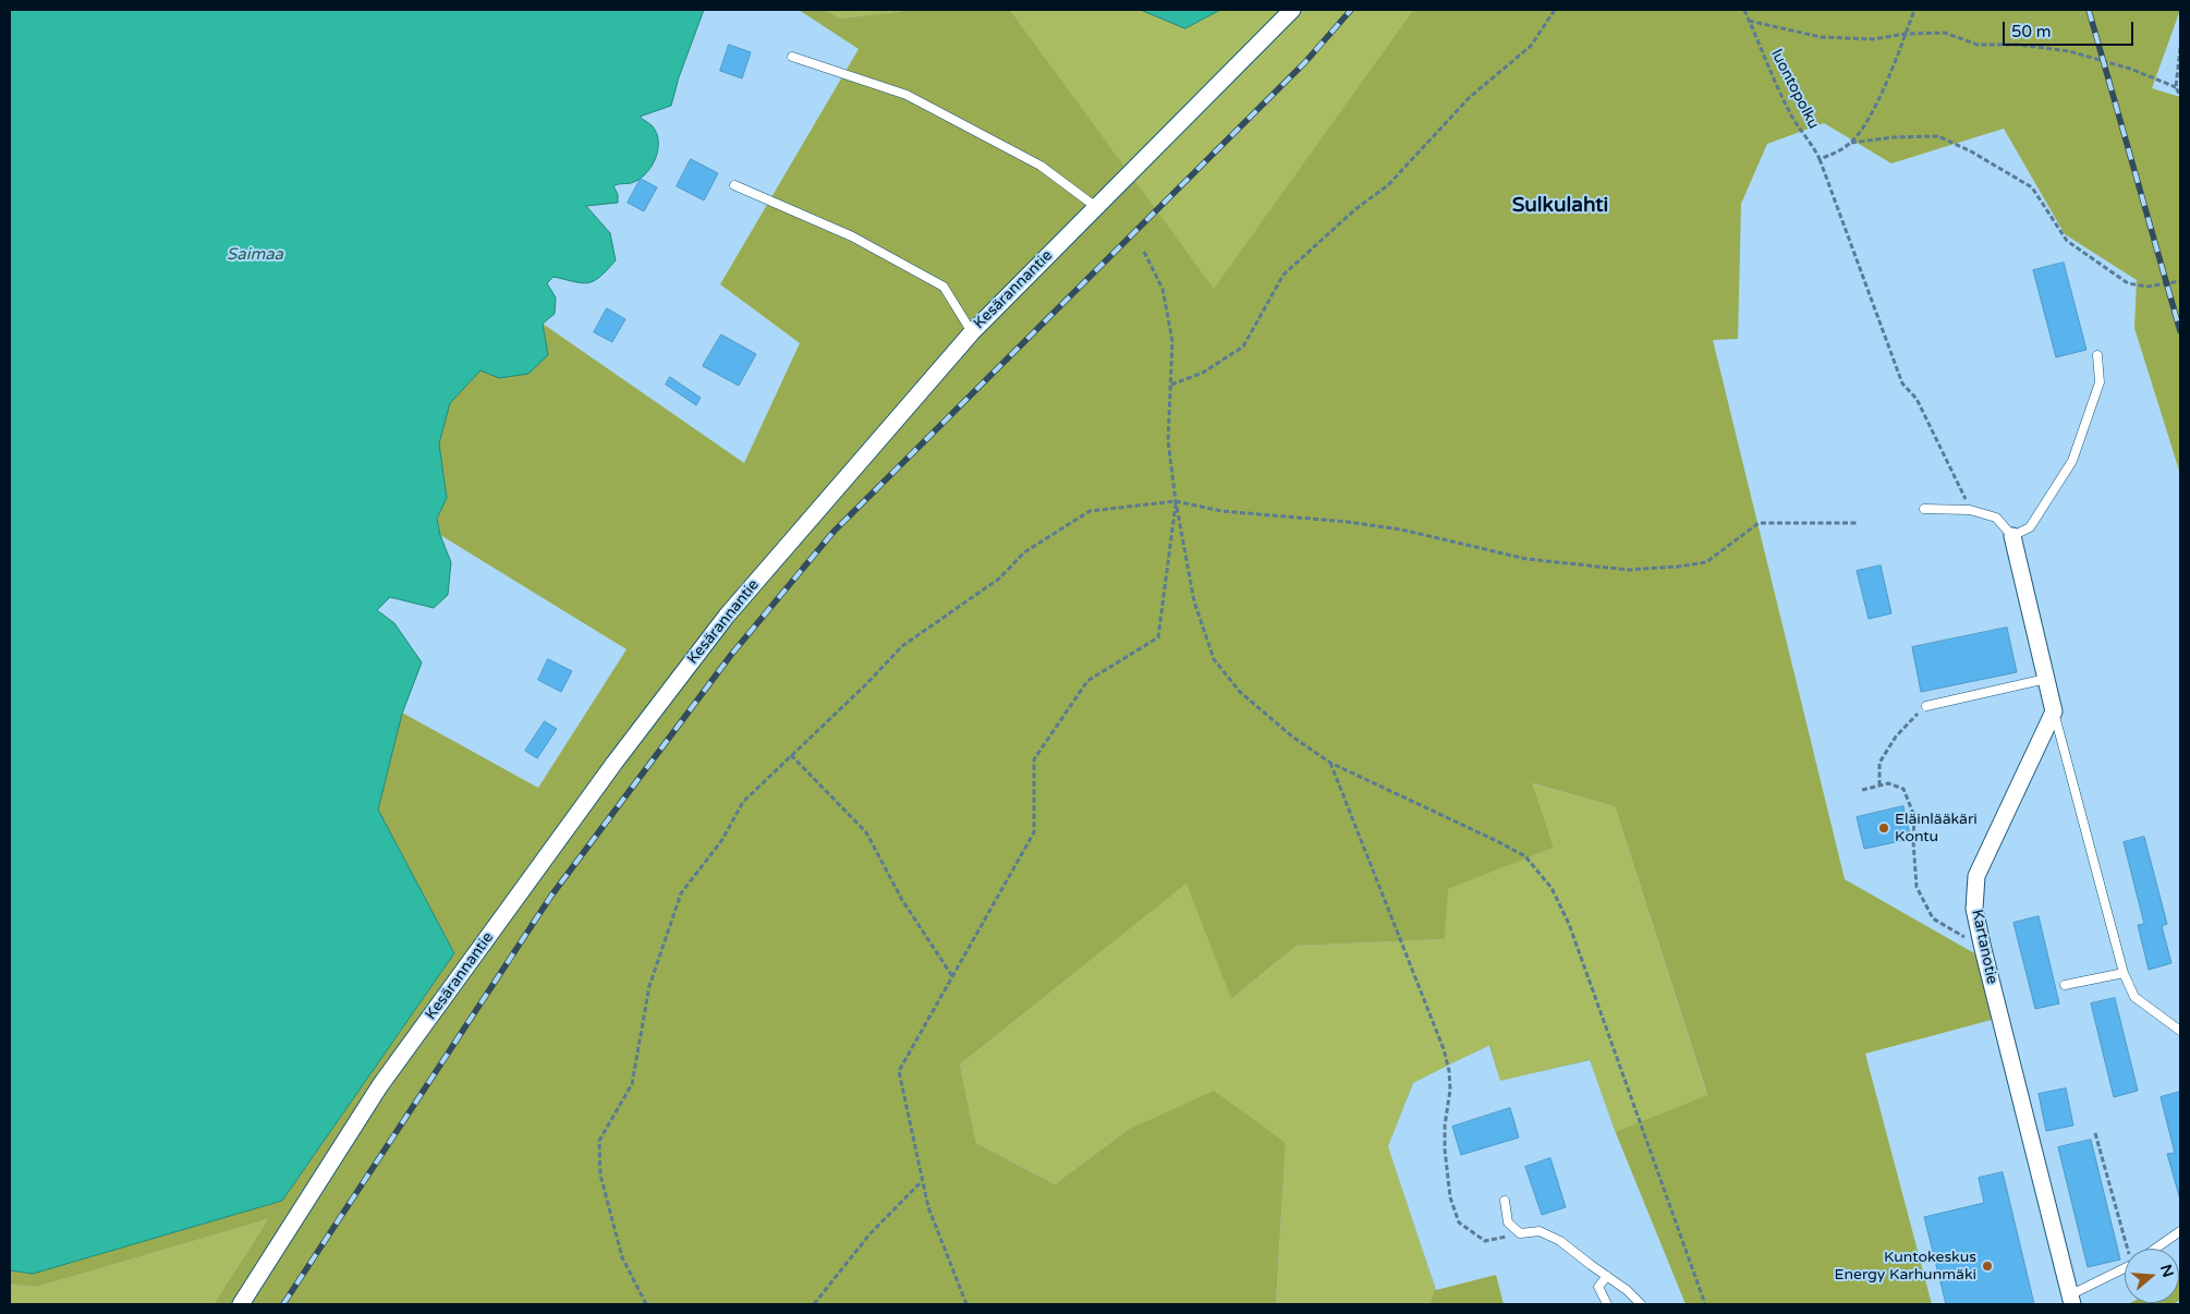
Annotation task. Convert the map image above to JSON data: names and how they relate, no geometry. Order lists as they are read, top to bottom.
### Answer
{
  "streets": {
    "street": ["Kesärannantie", "Kartanotie"],
    "path": ["luontopolku"]
  },
  "districts": ["Sulkulahti"],
  "water": ["Saimaa"],
  "places": ["Eläinlääkäri Kontu", "Kuntokeskus Energy Karhunmäki"],
  "scale_bar": "50 m",
  "north": "right"
}
